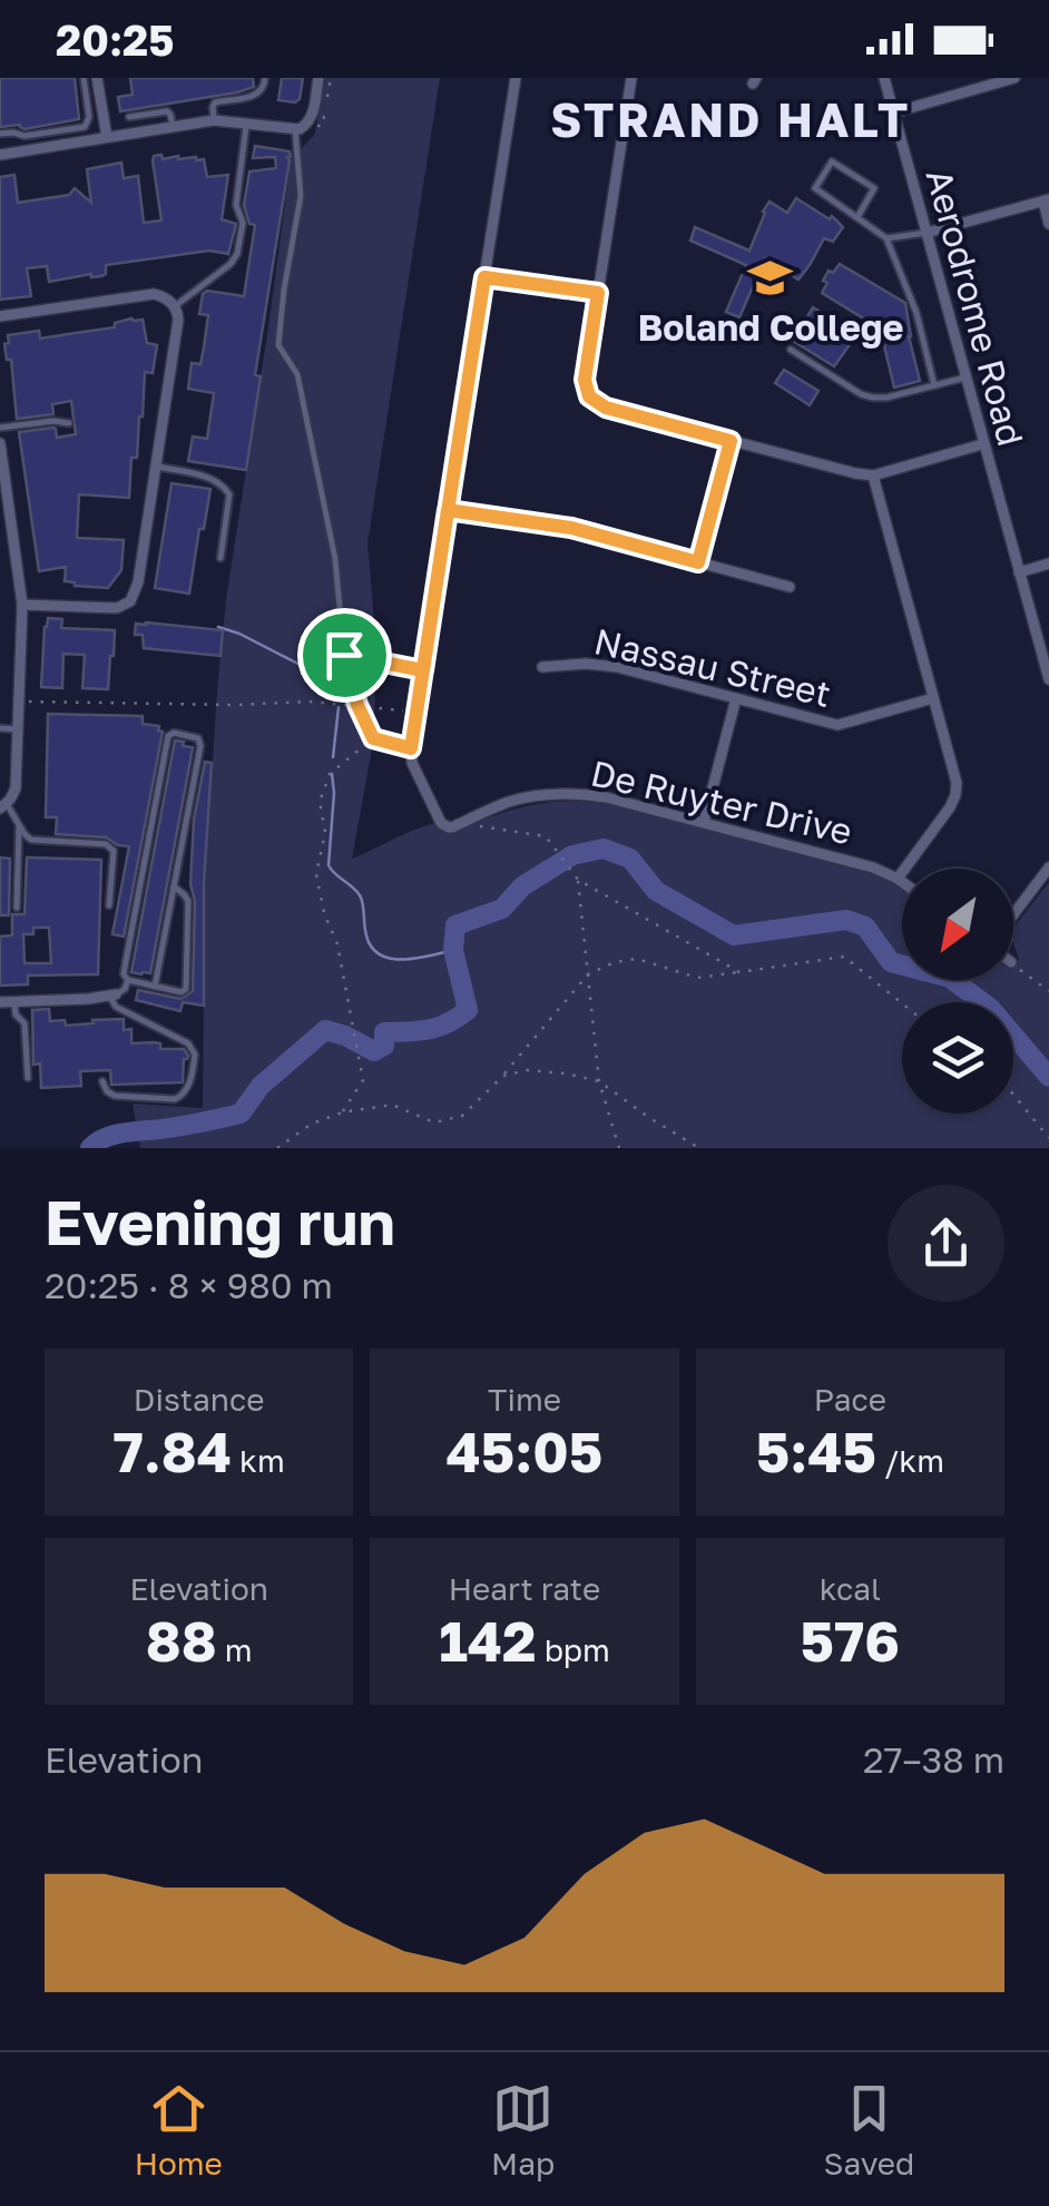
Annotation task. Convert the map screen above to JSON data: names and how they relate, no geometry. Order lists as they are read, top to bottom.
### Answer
{
  "streets": {
    "street": ["Aerodrome Road", "Nassau Street", "De Ruyter Drive"]
  },
  "districts": ["STRAND HALT"],
  "places": {
    "school or university": ["Boland College"]
  },
  "north": "bottom left",
  "page": {
    "status": "20:25",
    "heading": ["Evening run", "20:25 · 8 × 980 m"],
    "stats": [
      ["Distance", "7.84 km"],
      ["Time", "45:05"],
      ["Pace", "5:45 /km"],
      ["Elevation", "88 m"],
      ["Heart rate", "142 bpm"],
      ["kcal", "576"]
    ],
    "chart": ["Elevation", "27–38 m"],
    "tabs": ["Home", "Map", "Saved"]
  }
}
